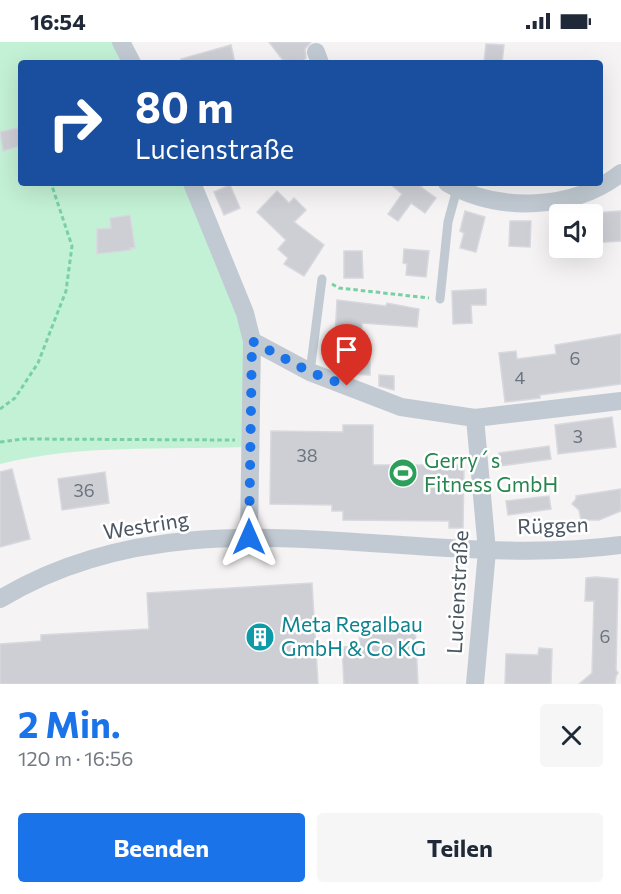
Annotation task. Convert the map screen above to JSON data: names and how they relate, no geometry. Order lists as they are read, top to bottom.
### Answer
{
  "streets": {
    "street": ["Westring", "Rüggen", "Lucienstraße"]
  },
  "crossings": [
    ["Westring", "Rüggen"],
    ["Westring", "Lucienstraße"],
    ["Rüggen", "Lucienstraße"]
  ],
  "places": {
    "sports": ["Gerry´s Fitness GmbH"],
    "building": ["Meta Regalbau GmbH & Co KG"]
  },
  "house_numbers": [
    "6",
    "4",
    "3",
    "38",
    "36",
    "6"
  ],
  "page": {
    "status": "16:54",
    "turn": ["80 m", "Lucienstraße"],
    "heading": ["2 Min.", "120 m · 16:56"],
    "buttons": ["Beenden", "Teilen"]
  }
}
